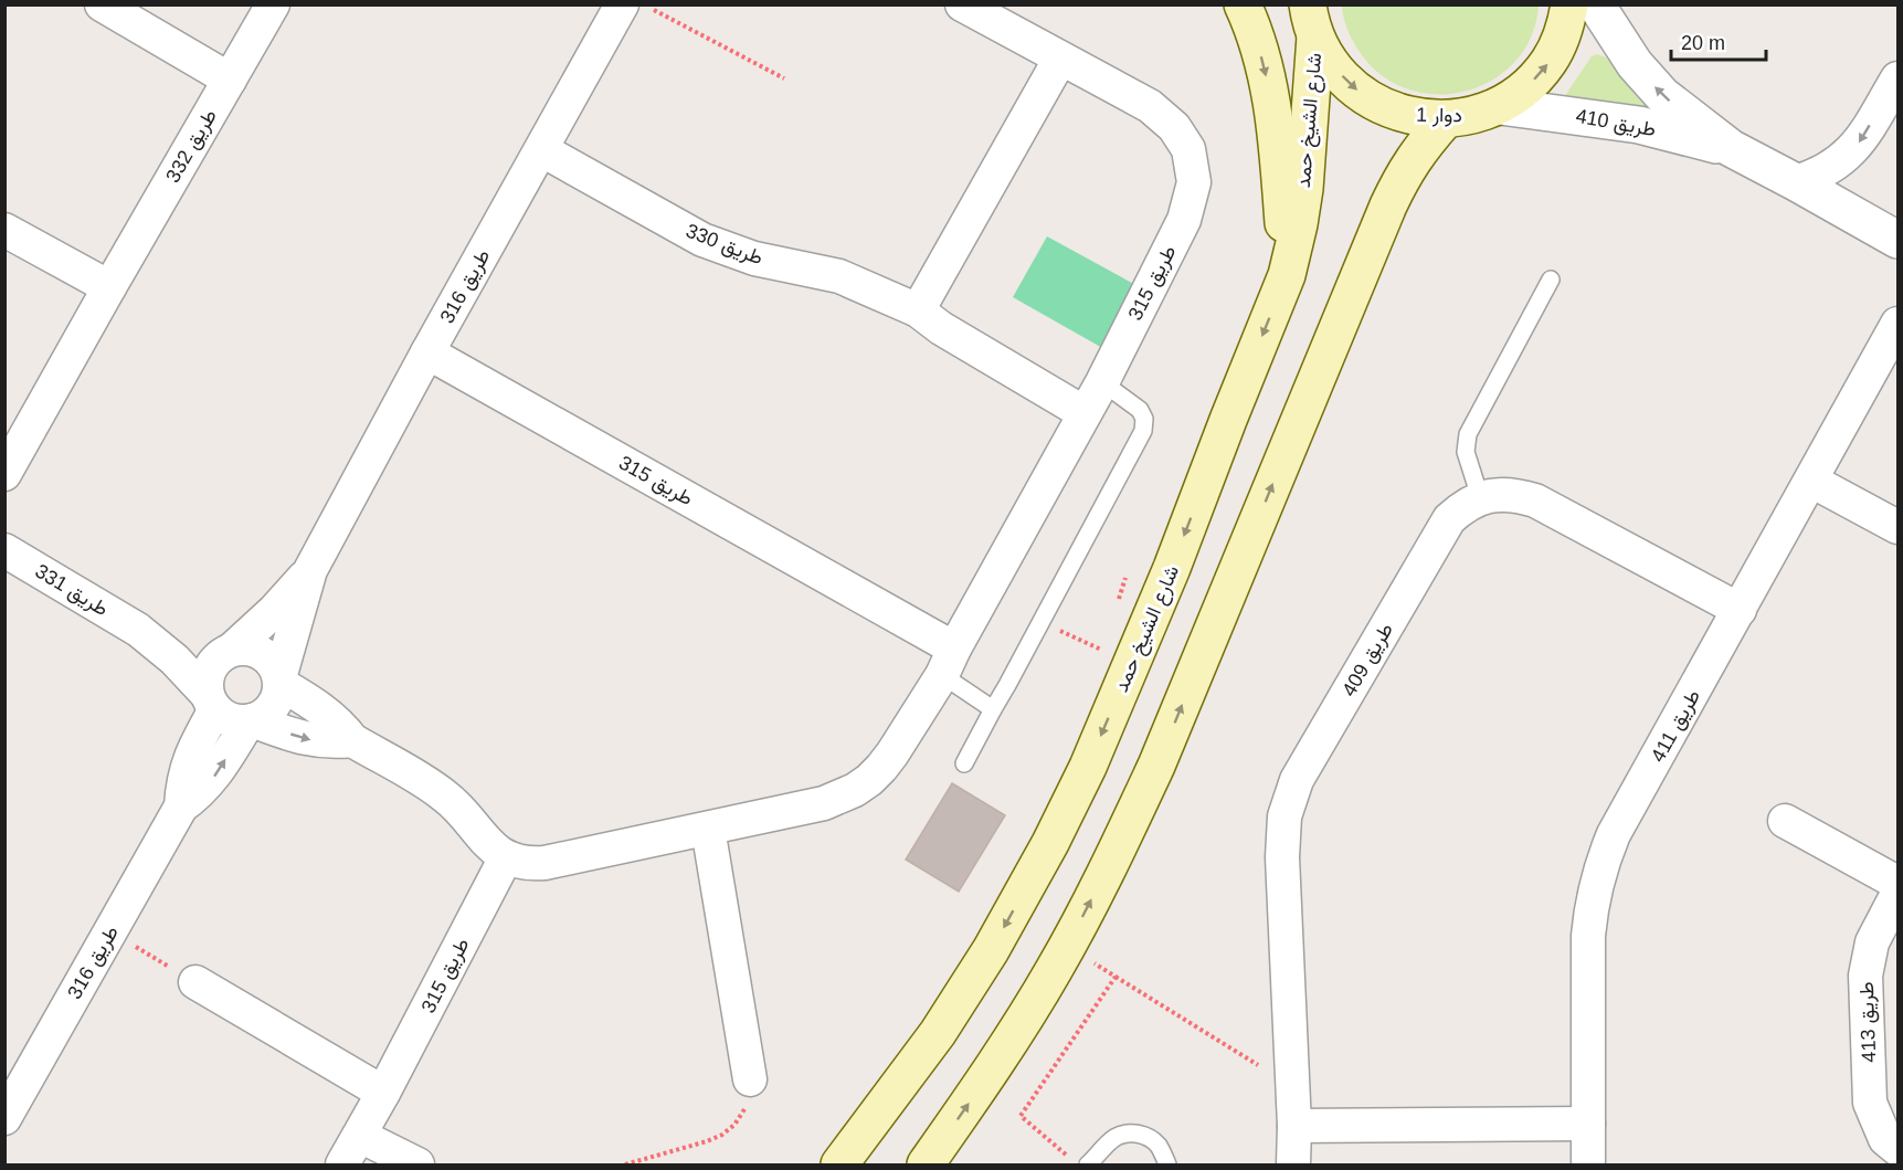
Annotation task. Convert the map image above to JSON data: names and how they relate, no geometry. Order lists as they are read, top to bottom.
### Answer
{
  "streets": {
    "main road": ["دوار 1", "شارع الشيخ حمد"],
    "street": [
      "طريق 410",
      "طريق 332",
      "طريق 330",
      "طريق 315",
      "طريق 316",
      "طريق 331",
      "طريق 409",
      "طريق 411",
      "طريق 413"
    ]
  },
  "crossings": [
    ["دوار 1", "شارع الشيخ حمد"],
    ["دوار 1", "طريق 410"],
    ["طريق 330", "طريق 315"],
    ["طريق 330", "طريق 316"],
    ["طريق 315", "طريق 316"],
    ["طريق 316", "طريق 331"]
  ],
  "scale_bar": "20 m"
}
